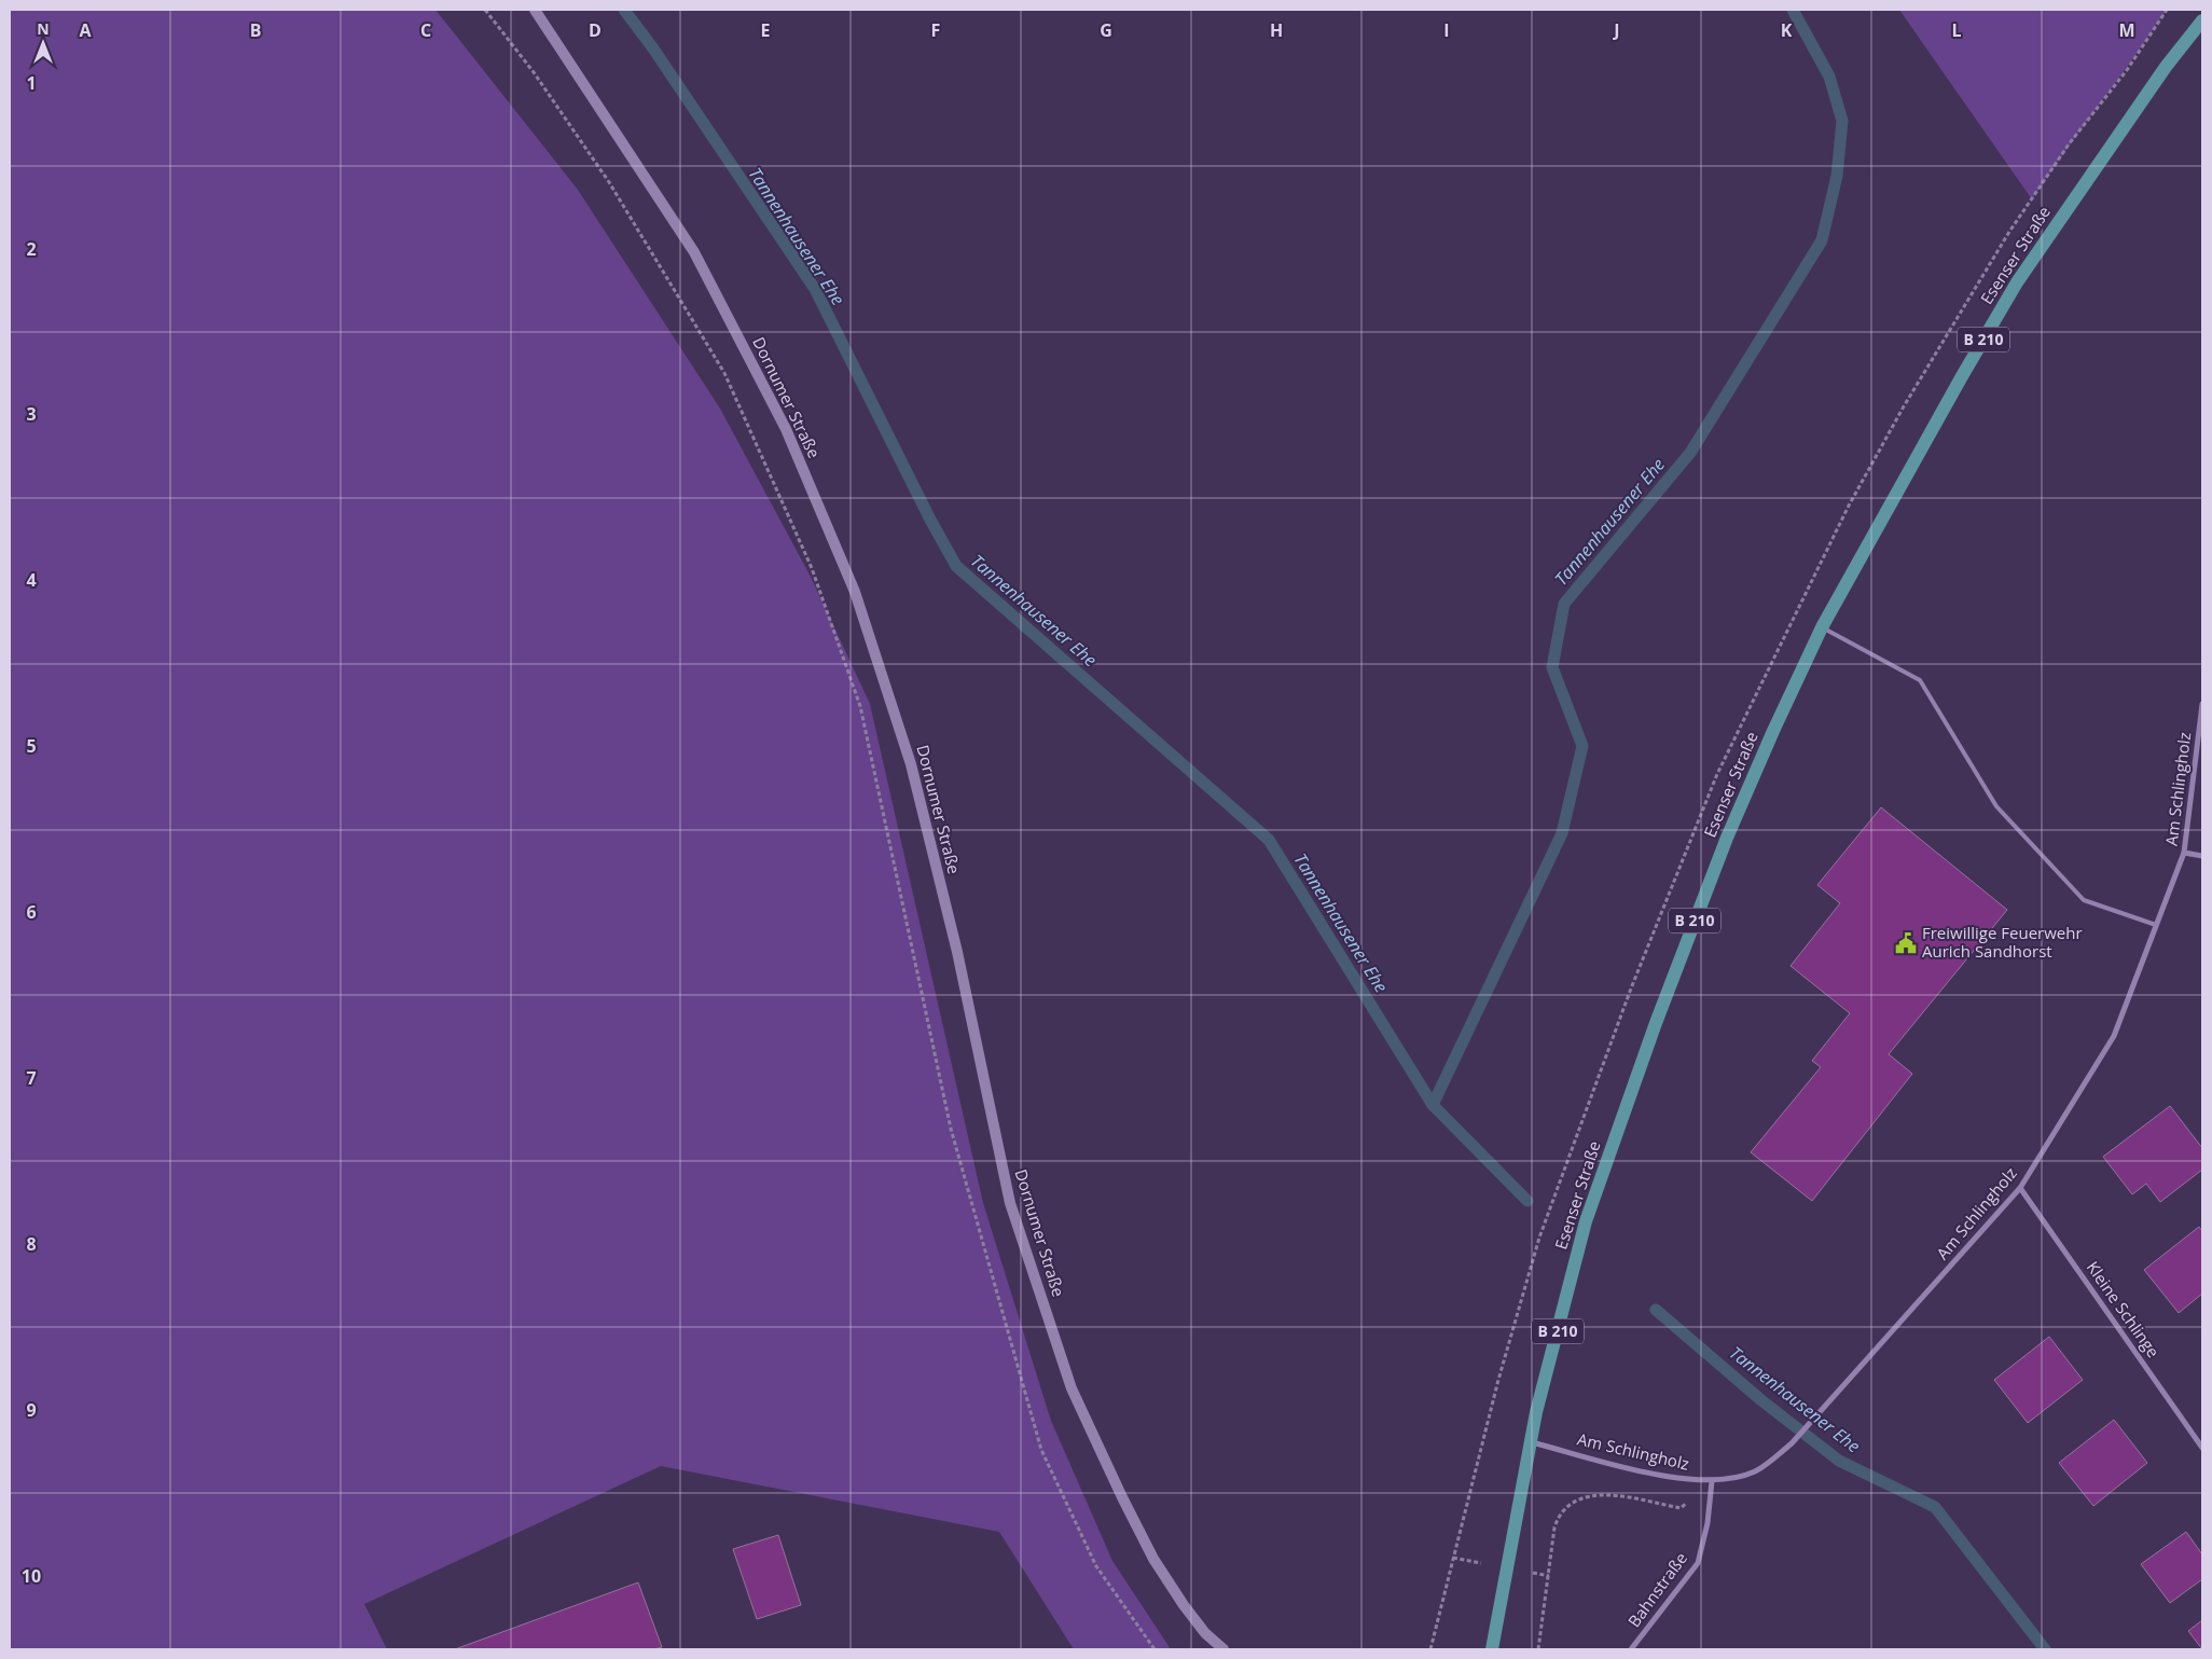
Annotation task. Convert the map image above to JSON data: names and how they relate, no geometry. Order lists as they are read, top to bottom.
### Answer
{
  "streets": {
    "main road": ["Esenser Straße", "B 210", "Dornumer Straße"],
    "street": ["Am Schlingholz", "Kleine Schlinge", "Bahnstraße"]
  },
  "crossings": [
    ["Esenser Straße", "Am Schlingholz"],
    ["Am Schlingholz", "Kleine Schlinge"],
    ["Am Schlingholz", "Bahnstraße"]
  ],
  "water": ["Tannenhausener Ehe"],
  "places": {
    "public building": ["Freiwillige Feuerwehr Aurich Sandhorst"]
  },
  "north": "top",
  "grid": {
    "columns": [
      "A",
      "B",
      "C",
      "D",
      "E",
      "F",
      "G",
      "H",
      "I",
      "J",
      "K",
      "L",
      "M"
    ],
    "rows": [
      "1",
      "2",
      "3",
      "4",
      "5",
      "6",
      "7",
      "8",
      "9",
      "10"
    ]
  }
}
